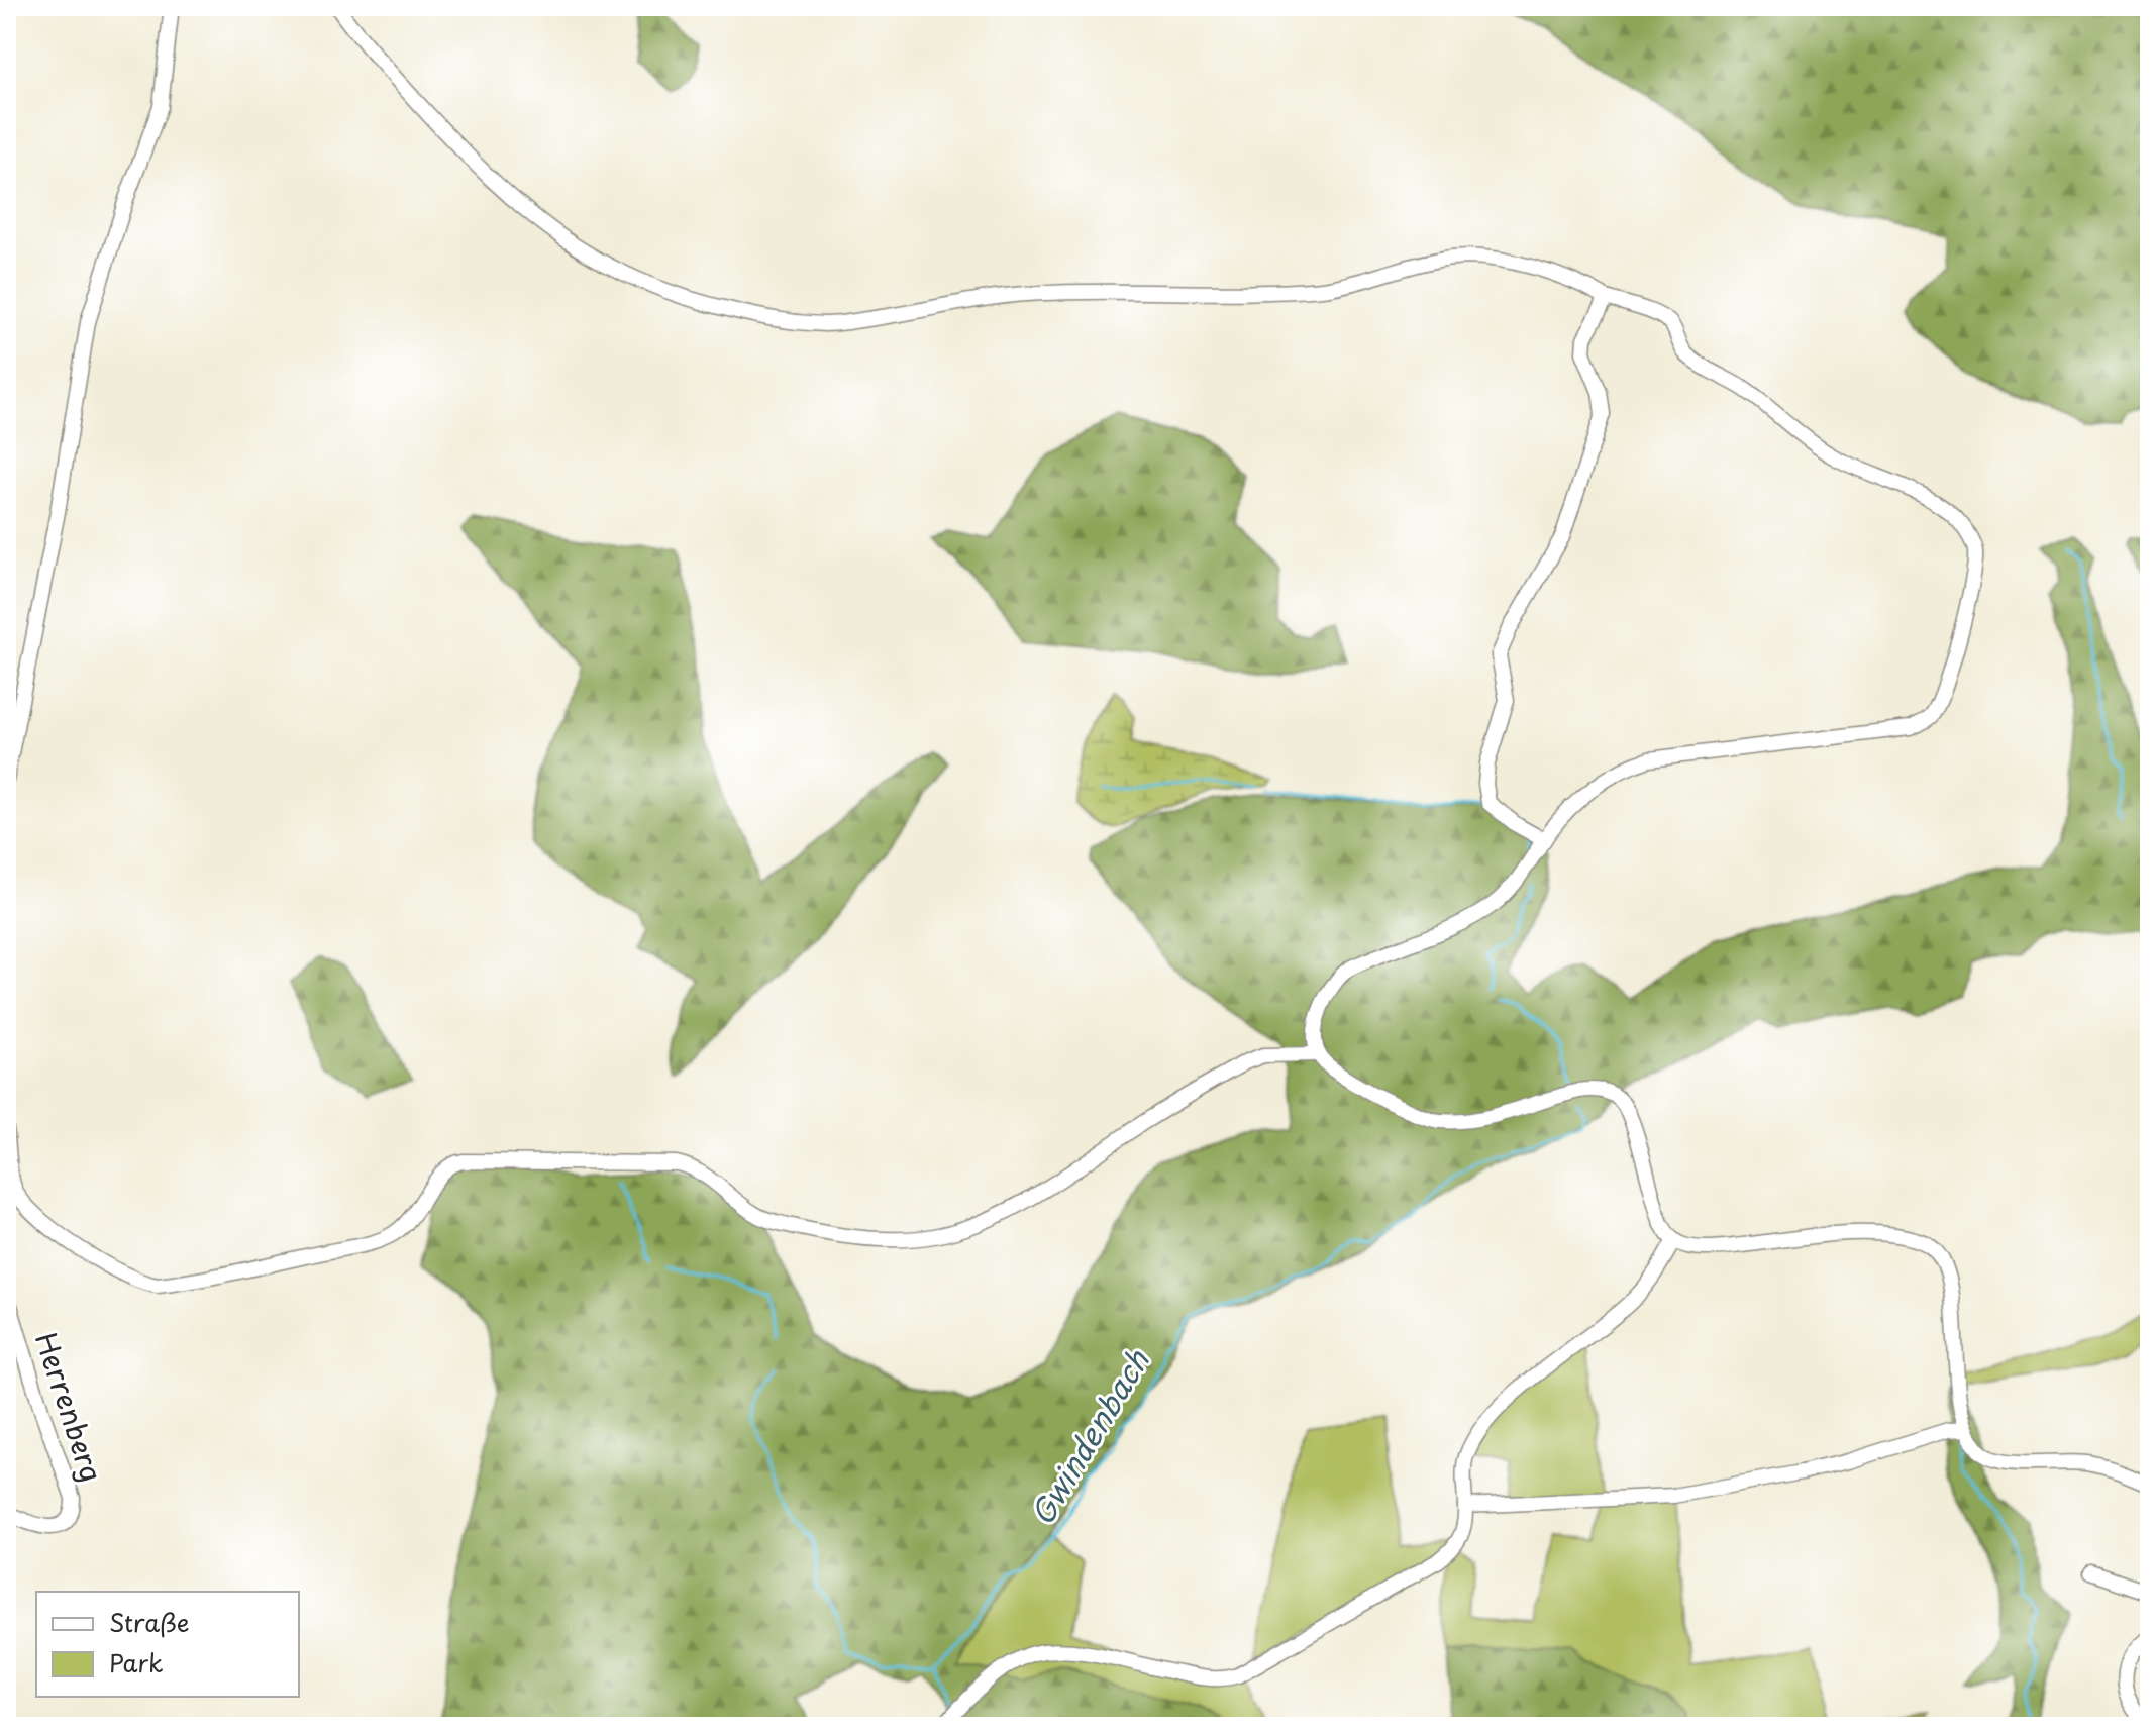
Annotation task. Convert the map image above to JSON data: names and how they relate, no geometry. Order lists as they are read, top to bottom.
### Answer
{
  "streets": {
    "street": ["Herrenberg"]
  },
  "water": ["Gwindenbach"],
  "legend": ["Straße", "Park"]
}
